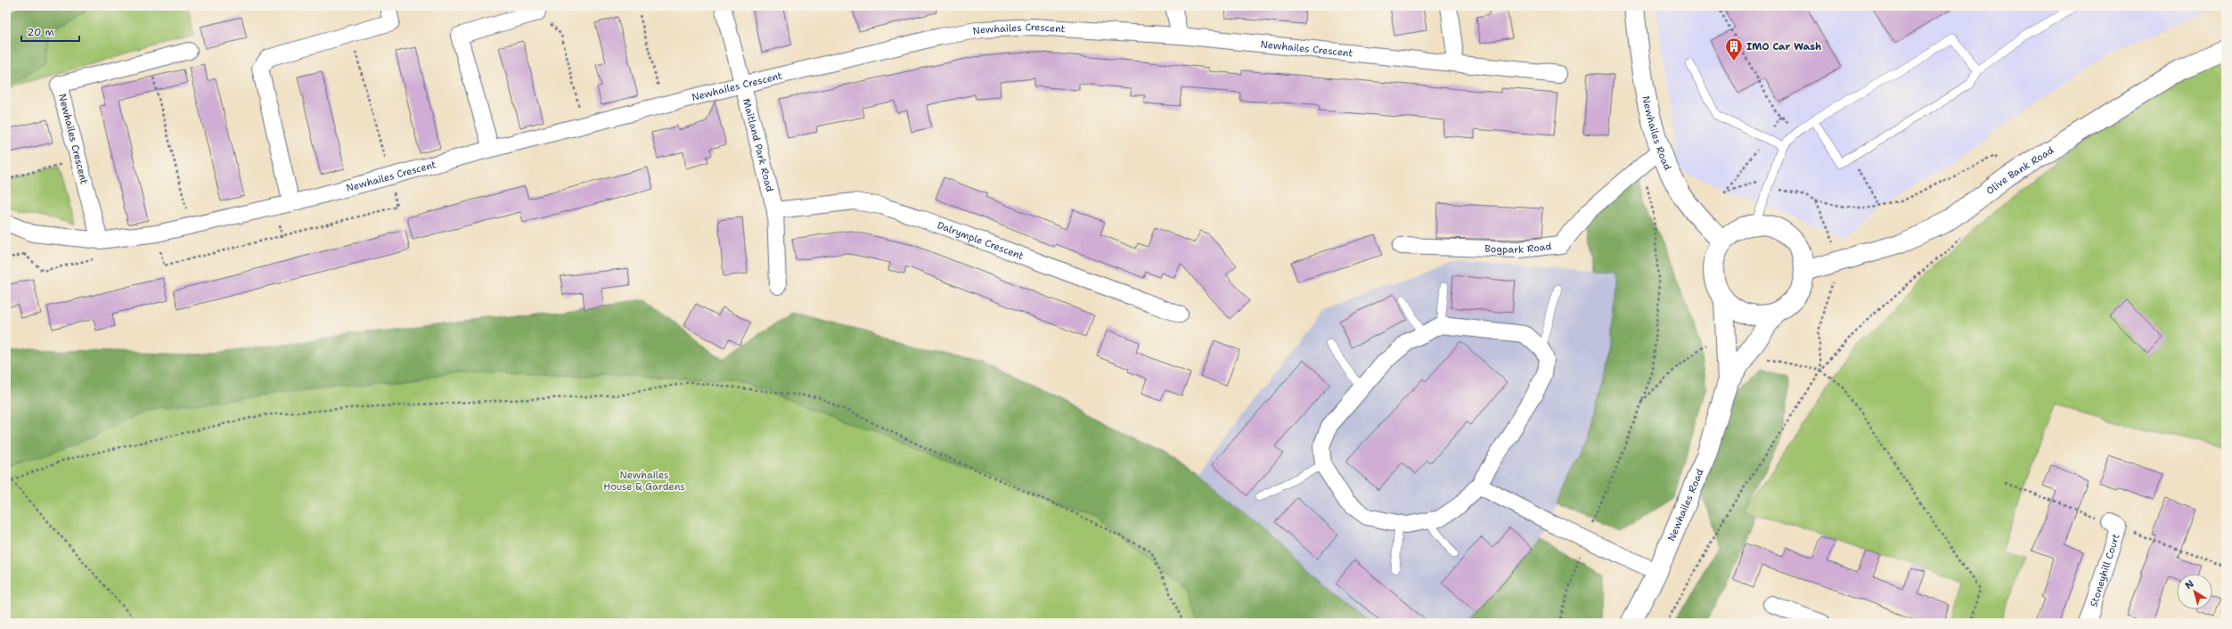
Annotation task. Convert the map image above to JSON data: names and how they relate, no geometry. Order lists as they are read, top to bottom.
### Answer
{
  "streets": {
    "main road": ["Newhailes Road", "Olive Bank Road"],
    "street": [
      "Newhailes Crescent",
      "Maitland Park Road",
      "Dalrymple Crescent",
      "Bogpark Road",
      "Stoneyhill Court"
    ]
  },
  "crossings": [
    ["Newhailes Crescent", "Maitland Park Road"],
    ["Newhailes Road", "Olive Bank Road"],
    ["Newhailes Road", "Bogpark Road"],
    ["Maitland Park Road", "Dalrymple Crescent"]
  ],
  "parks": ["Newhailes House & Gardens"],
  "places": {
    "building": ["IMO Car Wash"]
  },
  "scale_bar": "20 m",
  "north": "top left"
}
